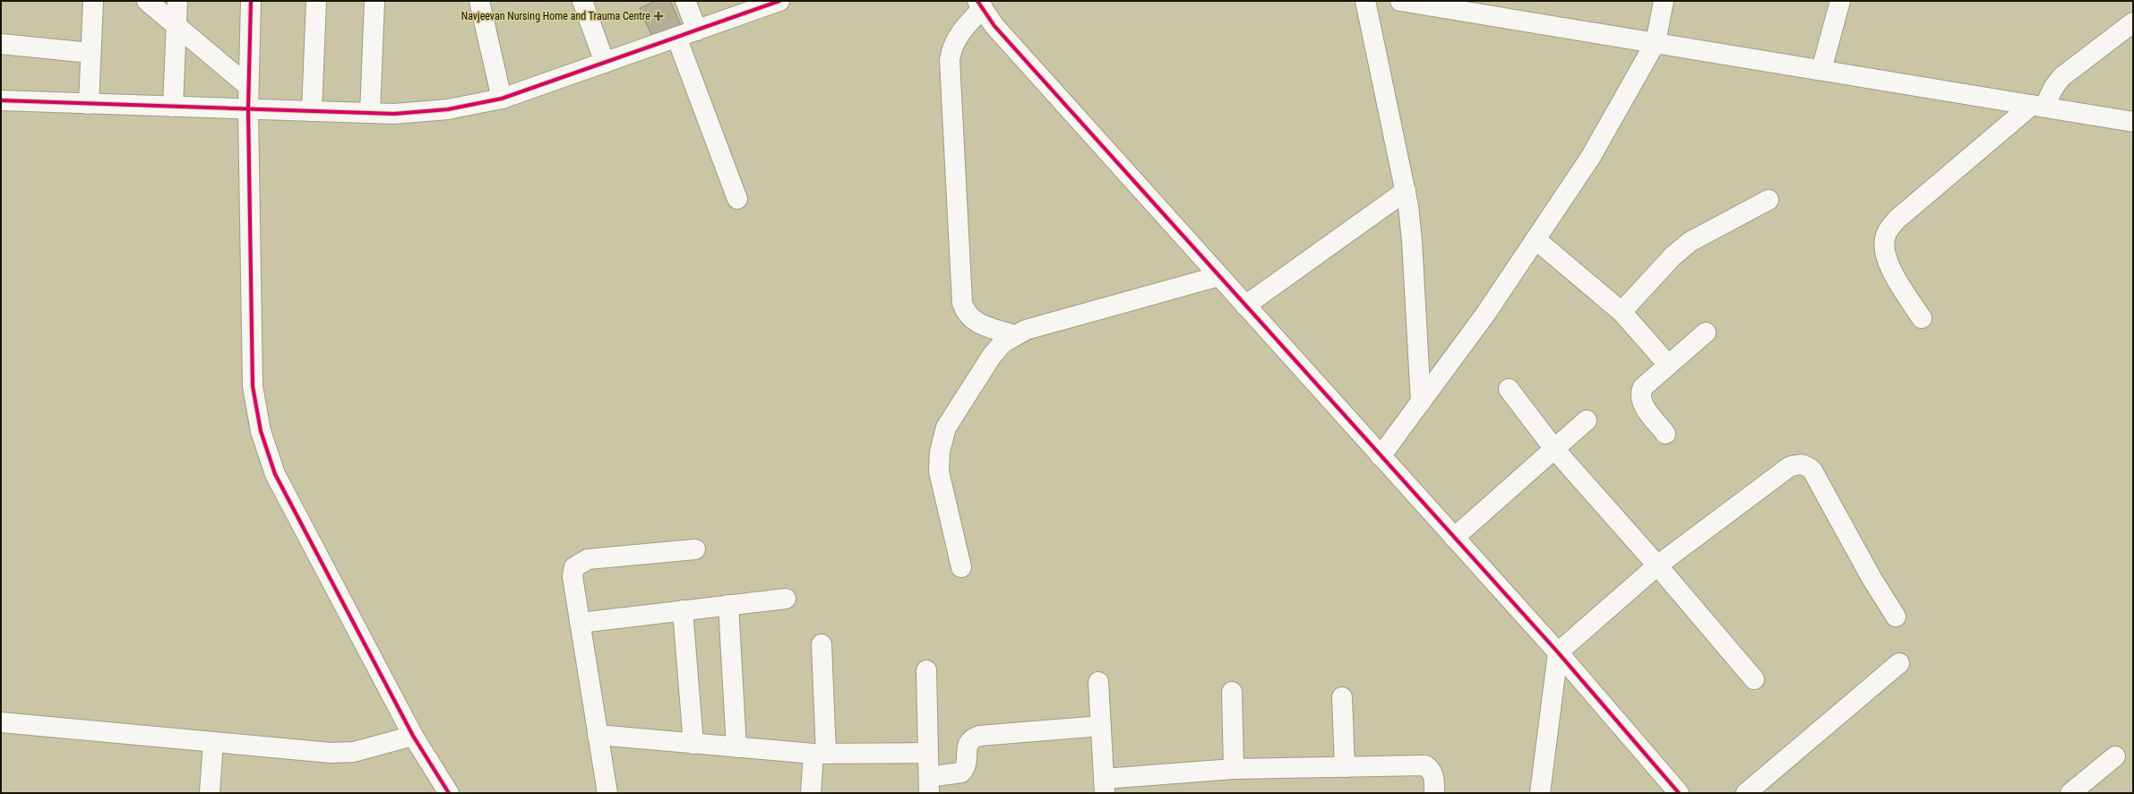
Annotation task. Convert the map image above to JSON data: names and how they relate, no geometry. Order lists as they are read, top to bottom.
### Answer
{
  "places": {
    "health": ["Navjeevan Nursing Home and Trauma Centre"]
  }
}
